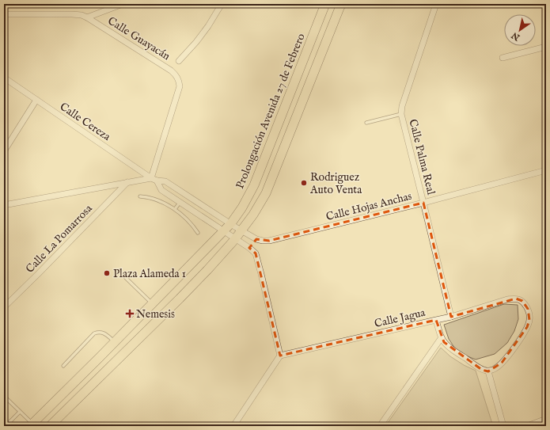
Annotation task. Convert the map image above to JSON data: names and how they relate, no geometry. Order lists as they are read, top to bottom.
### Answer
{
  "streets": {
    "main road": ["Prolongación Avenida 27 de Febrero"],
    "street": [
      "Calle Guayacán",
      "Calle Cereza",
      "Calle Palma Real",
      "Calle Hojas Anchas",
      "Calle La Pomarrosa",
      "Calle Jagua"
    ]
  },
  "crossings": [
    ["Calle Guayacán", "Calle Cereza"],
    ["Prolongación Avenida 27 de Febrero", "Calle Cereza"],
    ["Calle Cereza", "Calle Hojas Anchas"],
    ["Calle Palma Real", "Calle Hojas Anchas"],
    ["Calle Palma Real", "Calle Jagua"]
  ],
  "places": {
    "other": ["Rodriguez Auto Venta", "Plaza Alameda 1"],
    "health": ["Nemesis"]
  },
  "north": "bottom left"
}
